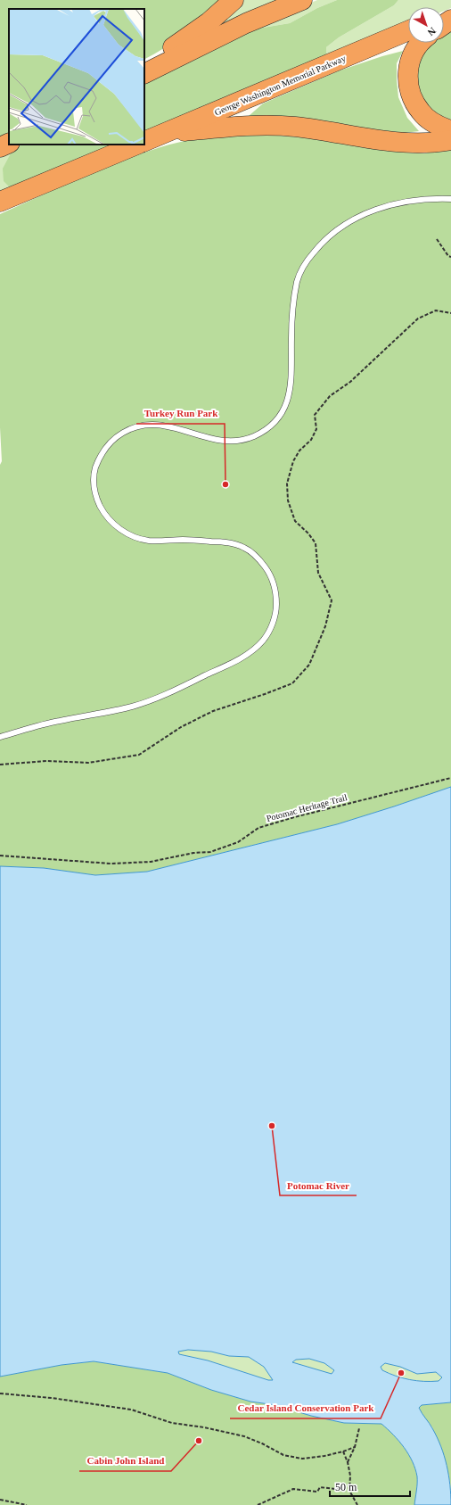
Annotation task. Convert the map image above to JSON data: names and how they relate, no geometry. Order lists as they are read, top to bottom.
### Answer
{
  "streets": {
    "highway": ["George Washington Memorial Parkway"],
    "path": ["Potomac Heritage Trail"]
  },
  "places": [
    "Turkey Run Park",
    "Potomac River",
    "Cedar Island Conservation Park",
    "Cabin John Island"
  ],
  "scale_bar": "50 m",
  "north": "bottom right"
}
